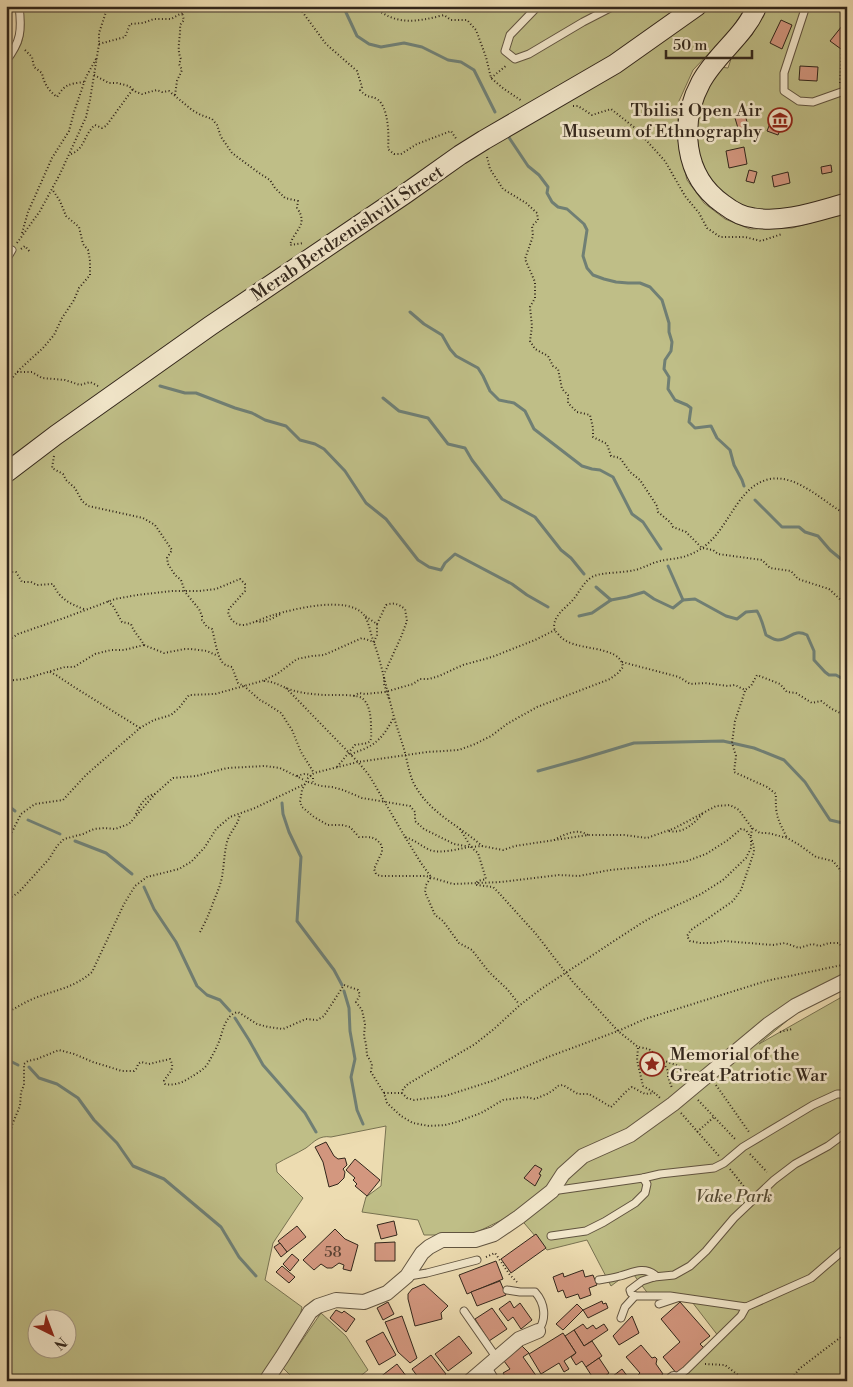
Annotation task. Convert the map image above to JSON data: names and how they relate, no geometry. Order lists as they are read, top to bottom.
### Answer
{
  "streets": {
    "street": ["Merab Berdzenishvili Street"]
  },
  "parks": ["Vake Park"],
  "places": {
    "museum": ["Tbilisi Open Air Museum of Ethnography"],
    "place": ["Memorial of the Great Patriotic War"]
  },
  "house_numbers": ["58"],
  "scale_bar": "50 m",
  "north": "bottom right"
}
